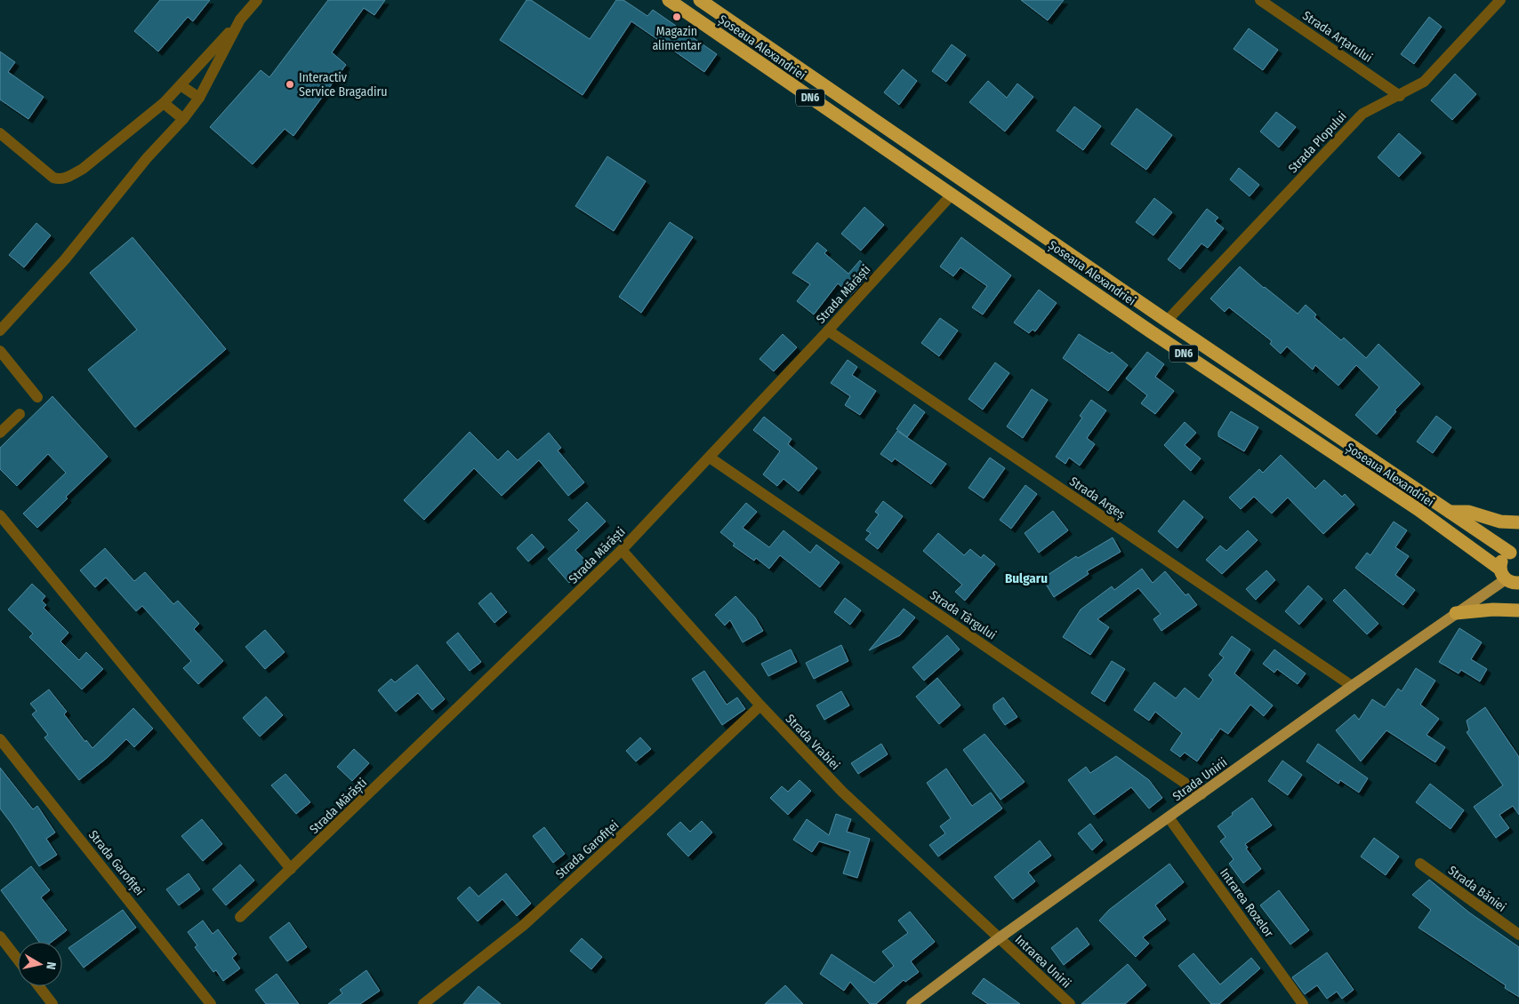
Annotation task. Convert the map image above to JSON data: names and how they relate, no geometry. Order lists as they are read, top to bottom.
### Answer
{
  "streets": {
    "highway": ["Șoseaua Alexandriei", "DN6"],
    "main road": ["Strada Unirii"],
    "street": [
      "Strada Arțarului",
      "Strada Plopului",
      "Strada Mărăști",
      "Strada Argeș",
      "Strada Târgului",
      "Strada Vrabiei",
      "Strada Garofiței",
      "Strada Băniei",
      "Intrarea Rozelor",
      "Intrarea Unirii"
    ]
  },
  "crossings": [
    ["Strada Arțarului", "Strada Plopului"],
    ["Șoseaua Alexandriei", "DN6"],
    ["Șoseaua Alexandriei", "Strada Plopului"],
    ["Șoseaua Alexandriei", "Strada Mărăști"],
    ["Șoseaua Alexandriei", "Strada Unirii"],
    ["DN6", "Strada Unirii"],
    ["Strada Mărăști", "Strada Argeș"],
    ["Strada Mărăști", "Strada Târgului"],
    ["Strada Mărăști", "Strada Vrabiei"],
    ["Strada Argeș", "Strada Unirii"],
    ["Strada Târgului", "Strada Unirii"],
    ["Strada Vrabiei", "Strada Unirii"],
    ["Strada Vrabiei", "Strada Garofiței"],
    ["Strada Vrabiei", "Intrarea Unirii"],
    ["Strada Unirii", "Intrarea Rozelor"],
    ["Strada Unirii", "Intrarea Unirii"]
  ],
  "districts": ["Bulgaru"],
  "places": ["Magazin alimentar", "Interactiv Service Bragadiru"],
  "north": "right"
}
